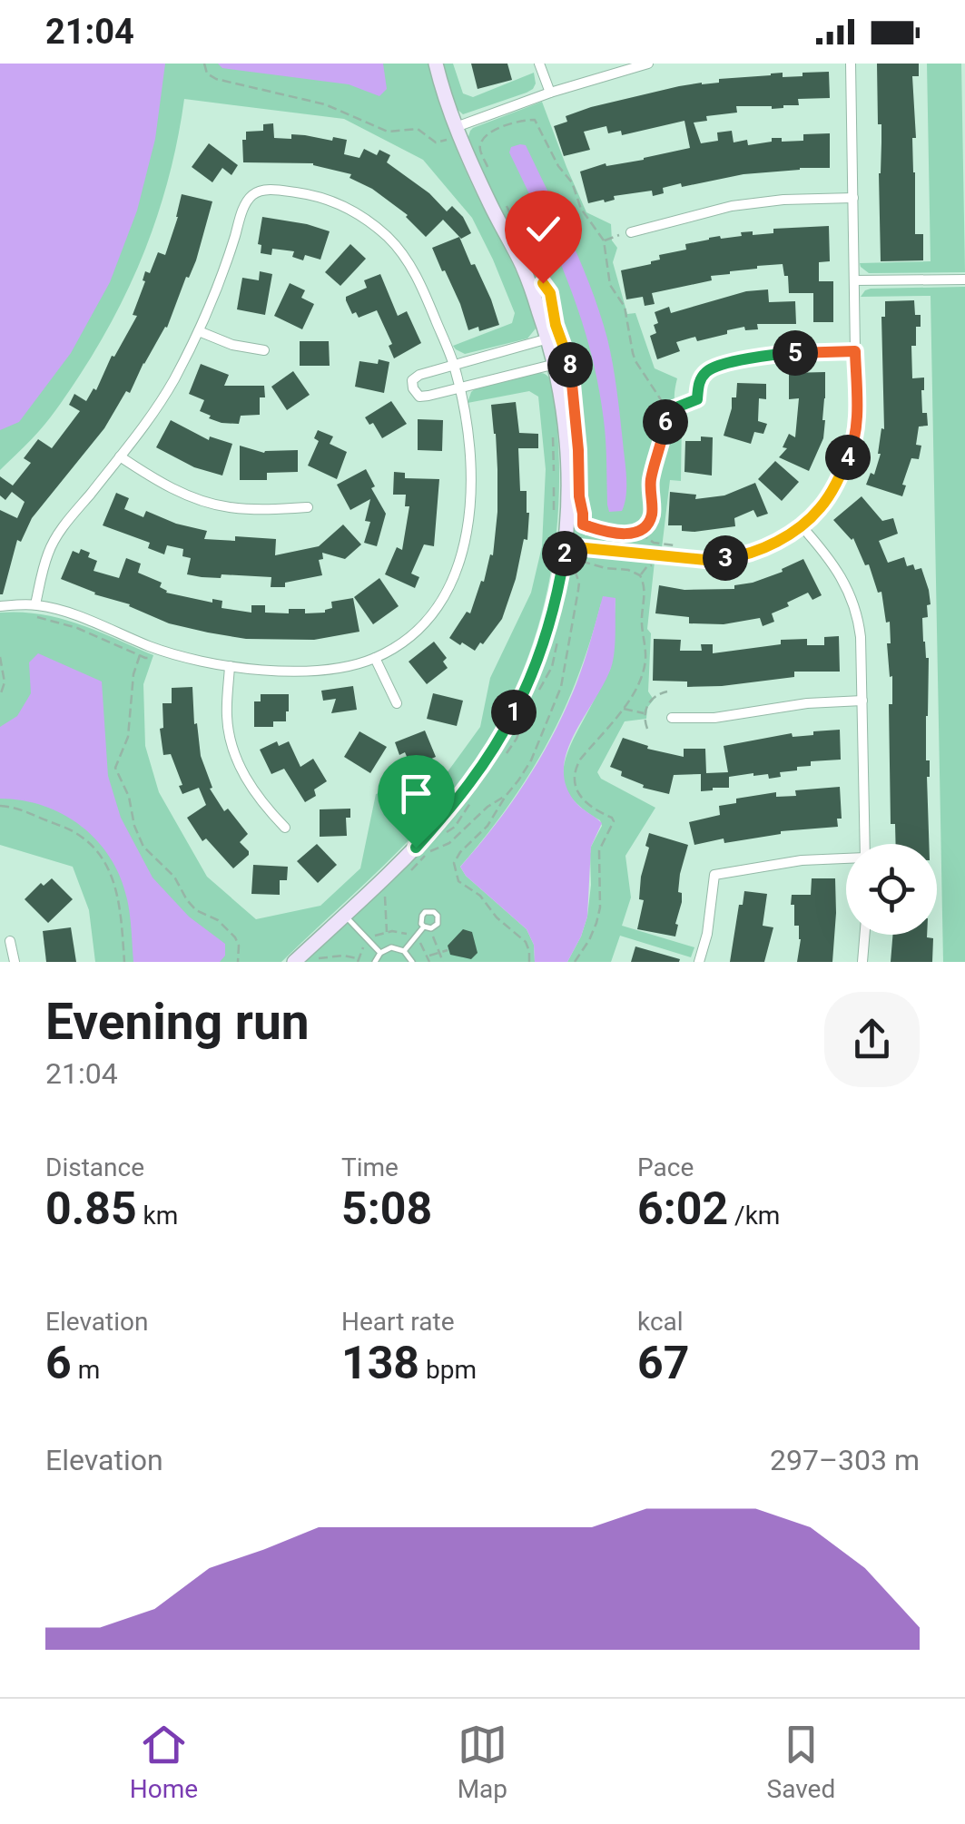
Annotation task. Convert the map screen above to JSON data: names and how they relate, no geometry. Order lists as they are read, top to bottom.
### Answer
{
  "page": {
    "status": "21:04",
    "pins": [
      "5",
      "8",
      "6",
      "4",
      "2",
      "3",
      "1"
    ],
    "heading": ["Evening run", "21:04"],
    "stats": [
      ["Distance", "0.85 km"],
      ["Time", "5:08"],
      ["Pace", "6:02 /km"],
      ["Elevation", "6 m"],
      ["Heart rate", "138 bpm"],
      ["kcal", "67"]
    ],
    "chart": ["Elevation", "297–303 m"],
    "tabs": ["Home", "Map", "Saved"]
  }
}
